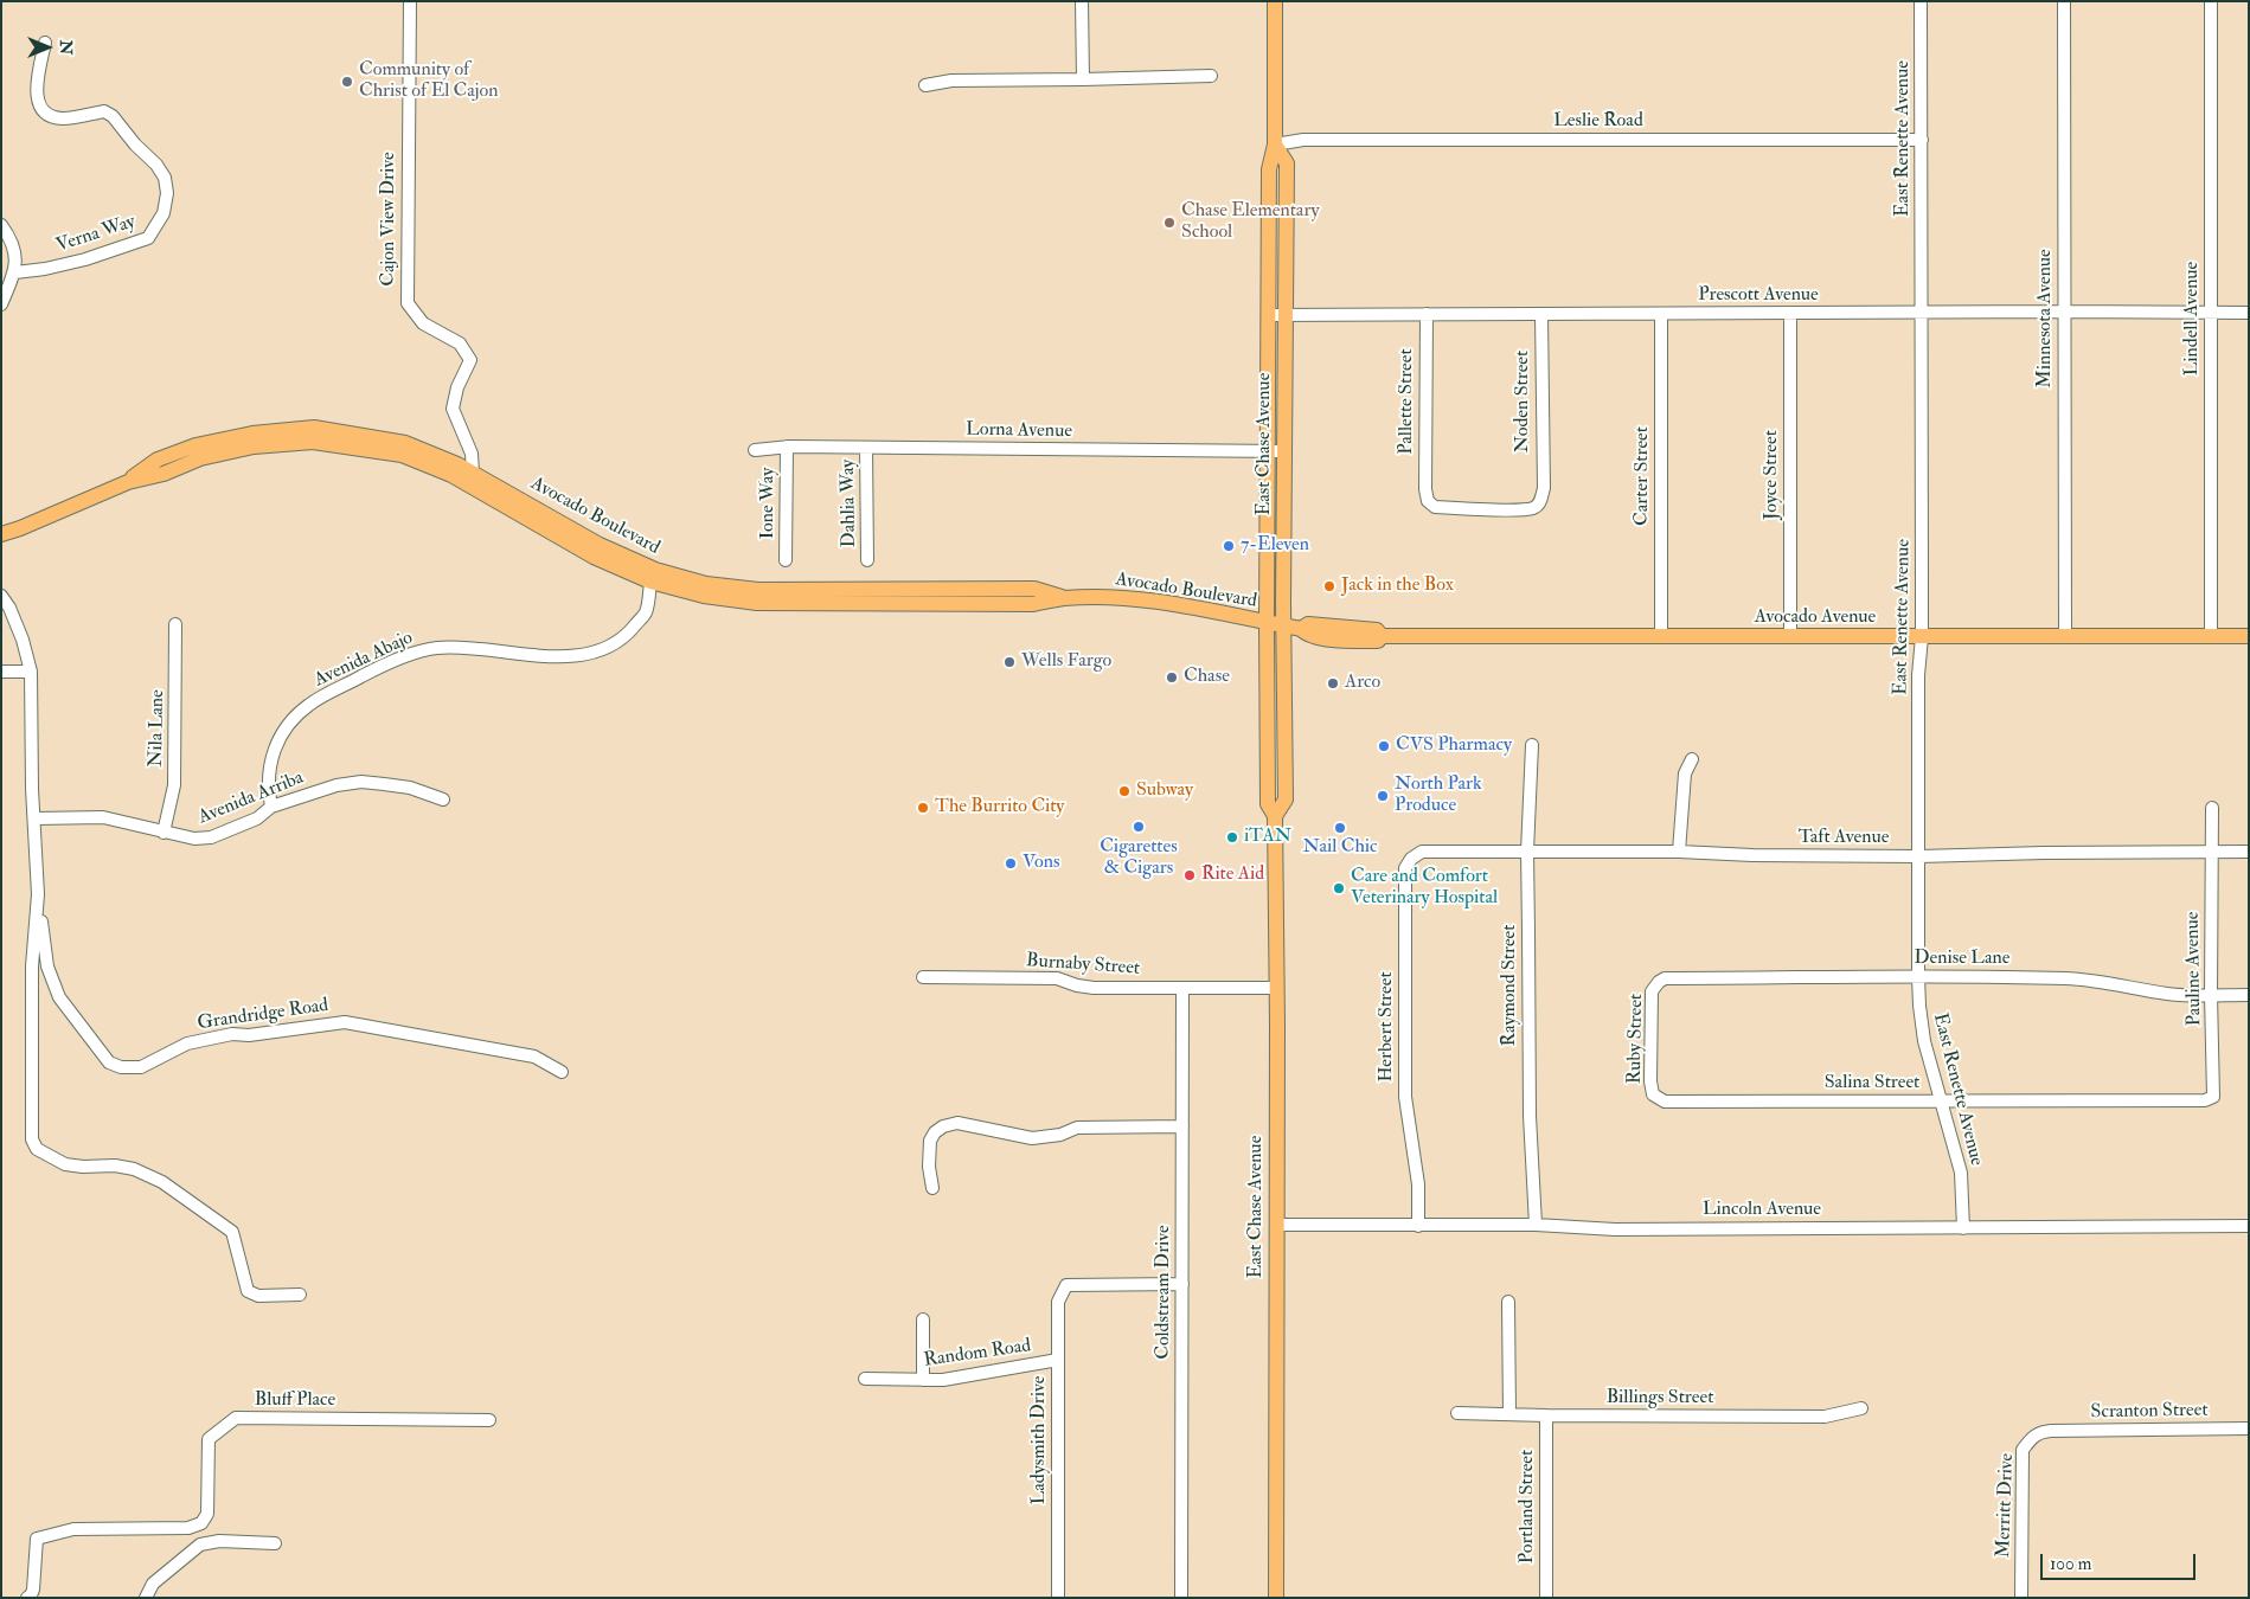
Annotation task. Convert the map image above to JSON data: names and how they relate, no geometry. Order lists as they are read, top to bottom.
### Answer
{
  "streets": {
    "main road": ["East Chase Avenue", "Avocado Boulevard", "Avocado Avenue"],
    "street": [
      "Leslie Road",
      "East Renette Avenue",
      "Cajon View Drive",
      "Verna Way",
      "Prescott Avenue",
      "Minnesota Avenue",
      "Lindell Avenue",
      "Pallette Street",
      "Noden Street",
      "Lorna Avenue",
      "Joyce Street",
      "Carter Street",
      "Ione Way",
      "Dahlia Way",
      "Avenida Abajo",
      "Nila Lane",
      "Avenida Arriba",
      "Taft Avenue",
      "Denise Lane",
      "Burnaby Street",
      "Pauline Avenue",
      "Raymond Street",
      "Grandridge Road",
      "Herbert Street",
      "Ruby Street",
      "Salina Street",
      "Lincoln Avenue",
      "Coldstream Drive",
      "Random Road",
      "Billings Street",
      "Bluff Place",
      "Scranton Street",
      "Ladysmith Drive",
      "Merritt Drive",
      "Portland Street"
    ]
  },
  "crossings": [
    ["Leslie Road", "East Renette Avenue"],
    ["Leslie Road", "East Chase Avenue"],
    ["East Renette Avenue", "Prescott Avenue"],
    ["East Renette Avenue", "Avocado Avenue"],
    ["East Renette Avenue", "Taft Avenue"],
    ["East Renette Avenue", "Denise Lane"],
    ["East Renette Avenue", "Salina Street"],
    ["East Renette Avenue", "Lincoln Avenue"],
    ["Cajon View Drive", "Avocado Boulevard"],
    ["Prescott Avenue", "Minnesota Avenue"],
    ["Prescott Avenue", "Lindell Avenue"],
    ["Prescott Avenue", "Pallette Street"],
    ["Prescott Avenue", "Noden Street"],
    ["Prescott Avenue", "East Chase Avenue"],
    ["Prescott Avenue", "Joyce Street"],
    ["Prescott Avenue", "Carter Street"],
    ["Minnesota Avenue", "Avocado Avenue"],
    ["Lindell Avenue", "Avocado Avenue"],
    ["Pallette Street", "Noden Street"],
    ["Lorna Avenue", "East Chase Avenue"],
    ["Lorna Avenue", "Ione Way"],
    ["Lorna Avenue", "Dahlia Way"],
    ["East Chase Avenue", "Avocado Boulevard"],
    ["East Chase Avenue", "Avocado Avenue"],
    ["East Chase Avenue", "Burnaby Street"],
    ["East Chase Avenue", "Lincoln Avenue"],
    ["Joyce Street", "Avocado Avenue"],
    ["Carter Street", "Avocado Avenue"],
    ["Avocado Boulevard", "Avocado Avenue"],
    ["Avocado Boulevard", "Avenida Abajo"],
    ["Avenida Abajo", "Avenida Arriba"],
    ["Nila Lane", "Avenida Arriba"],
    ["Taft Avenue", "Pauline Avenue"],
    ["Taft Avenue", "Raymond Street"],
    ["Taft Avenue", "Herbert Street"],
    ["Denise Lane", "Pauline Avenue"],
    ["Denise Lane", "Ruby Street"],
    ["Burnaby Street", "Coldstream Drive"],
    ["Pauline Avenue", "Salina Street"],
    ["Raymond Street", "Lincoln Avenue"],
    ["Herbert Street", "Lincoln Avenue"],
    ["Ruby Street", "Salina Street"],
    ["Coldstream Drive", "Ladysmith Drive"],
    ["Random Road", "Ladysmith Drive"],
    ["Billings Street", "Portland Street"],
    ["Scranton Street", "Merritt Drive"]
  ],
  "places": [
    "Community of Christ of El Cajon",
    "Chase Elementary School",
    "7-Eleven",
    "Jack in the Box",
    "Wells Fargo",
    "Chase",
    "Arco",
    "CVS Pharmacy",
    "Subway",
    "North Park Produce",
    "The Burrito City",
    "Cigarettes & Cigars",
    "Nail Chic",
    "iTAN",
    "Vons",
    "Rite Aid",
    "Care and Comfort Veterinary Hospital"
  ],
  "scale_bar": "100 m",
  "north": "right"
}
